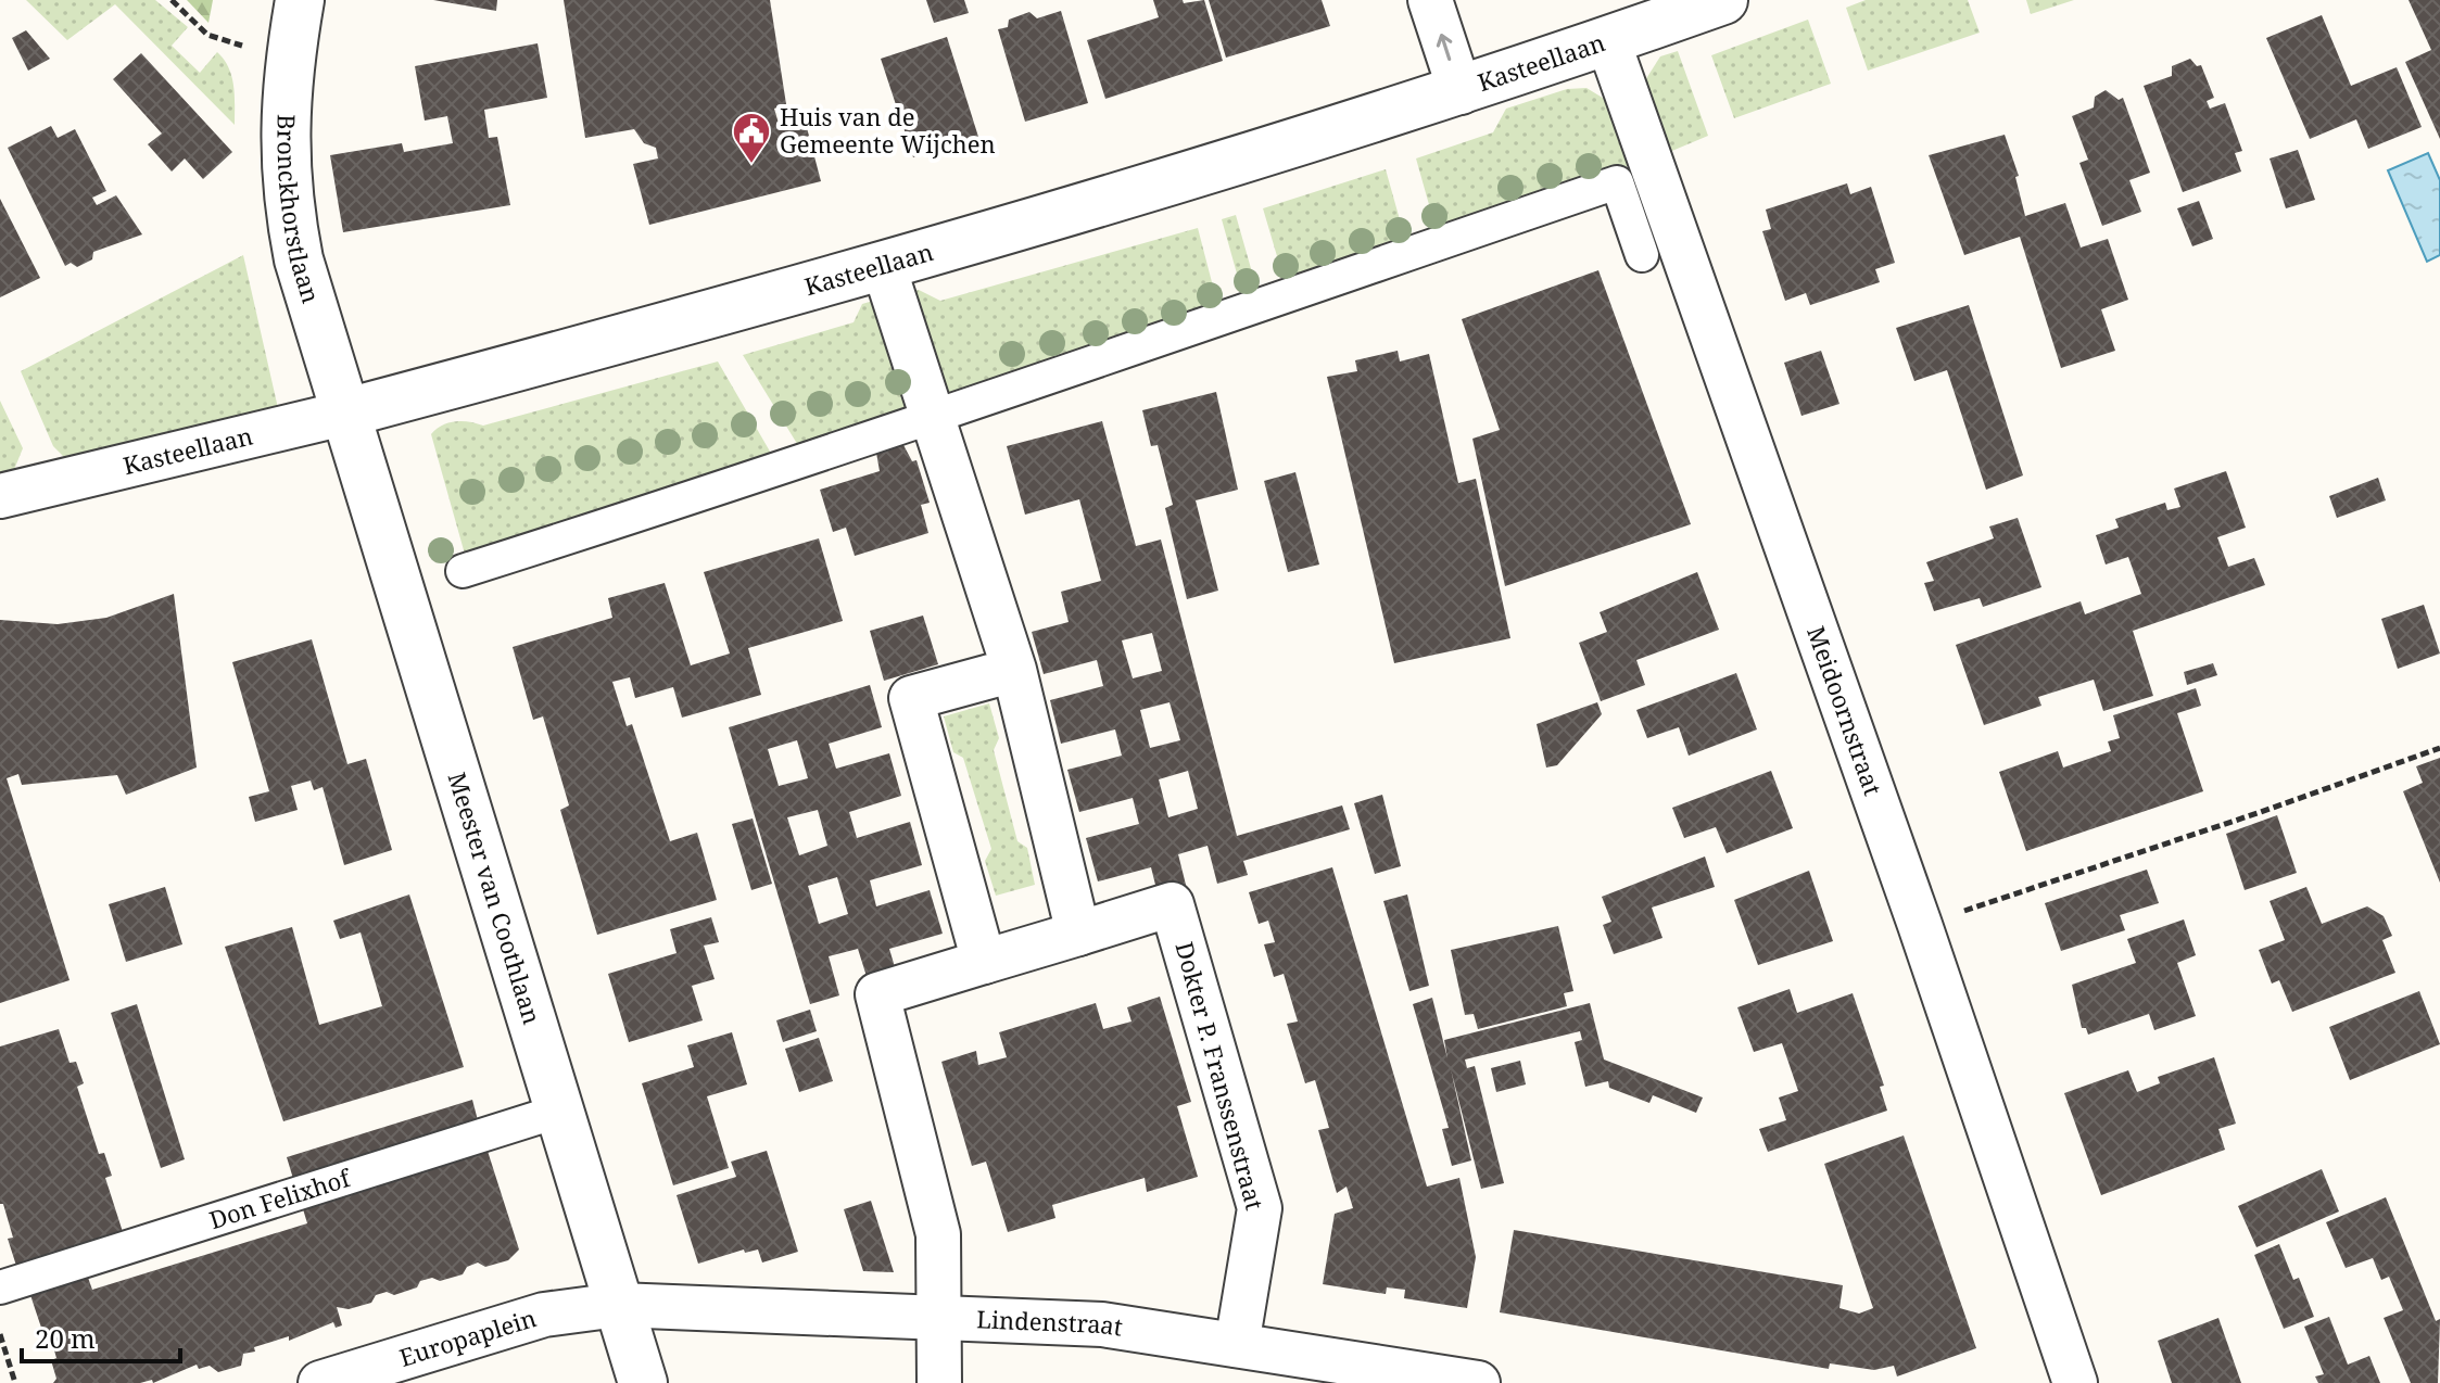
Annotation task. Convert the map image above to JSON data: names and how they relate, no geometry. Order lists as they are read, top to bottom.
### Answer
{
  "streets": {
    "street": [
      "Kasteellaan",
      "Bronckhorstlaan",
      "Meidoornstraat",
      "Meester van Coothlaan",
      "Dokter P. Franssenstraat",
      "Don Felixhof",
      "Lindenstraat",
      "Europaplein"
    ]
  },
  "crossings": [
    ["Kasteellaan", "Bronckhorstlaan"],
    ["Kasteellaan", "Meidoornstraat"],
    ["Kasteellaan", "Meester van Coothlaan"],
    ["Bronckhorstlaan", "Meester van Coothlaan"],
    ["Meester van Coothlaan", "Don Felixhof"],
    ["Meester van Coothlaan", "Lindenstraat"],
    ["Meester van Coothlaan", "Europaplein"],
    ["Dokter P. Franssenstraat", "Lindenstraat"],
    ["Lindenstraat", "Europaplein"]
  ],
  "places": {
    "public building": ["Huis van de Gemeente Wijchen"]
  },
  "scale_bar": "20 m"
}
